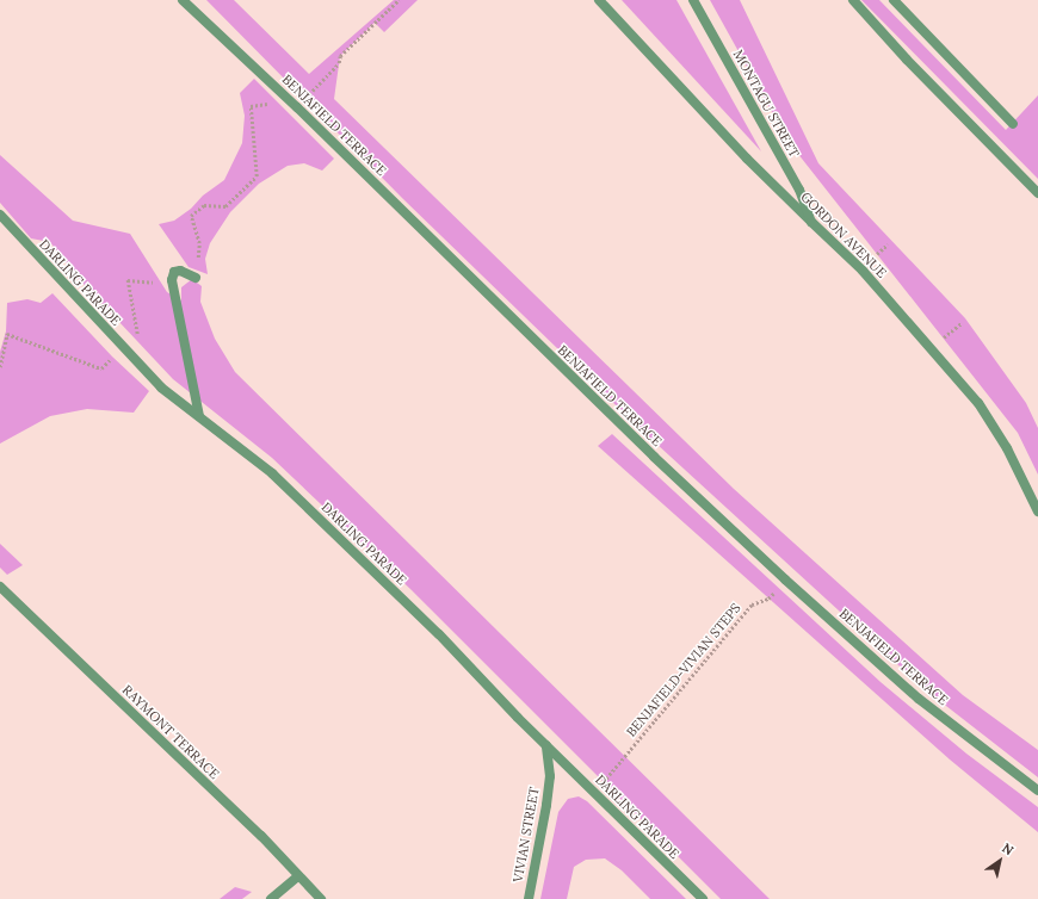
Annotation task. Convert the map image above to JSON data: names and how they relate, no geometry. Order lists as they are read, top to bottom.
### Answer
{
  "streets": {
    "street": [
      "MONTAGU STREET",
      "BENJAFIELD TERRACE",
      "GORDON AVENUE",
      "DARLING PARADE",
      "RAYMONT TERRACE",
      "VIVIAN STREET"
    ],
    "path": ["BENJAFIELD-VIVIAN STEPS"]
  },
  "crossings": [
    ["MONTAGU STREET", "GORDON AVENUE"],
    ["BENJAFIELD TERRACE", "BENJAFIELD-VIVIAN STEPS"],
    ["DARLING PARADE", "VIVIAN STREET"]
  ],
  "north": "top right"
}
